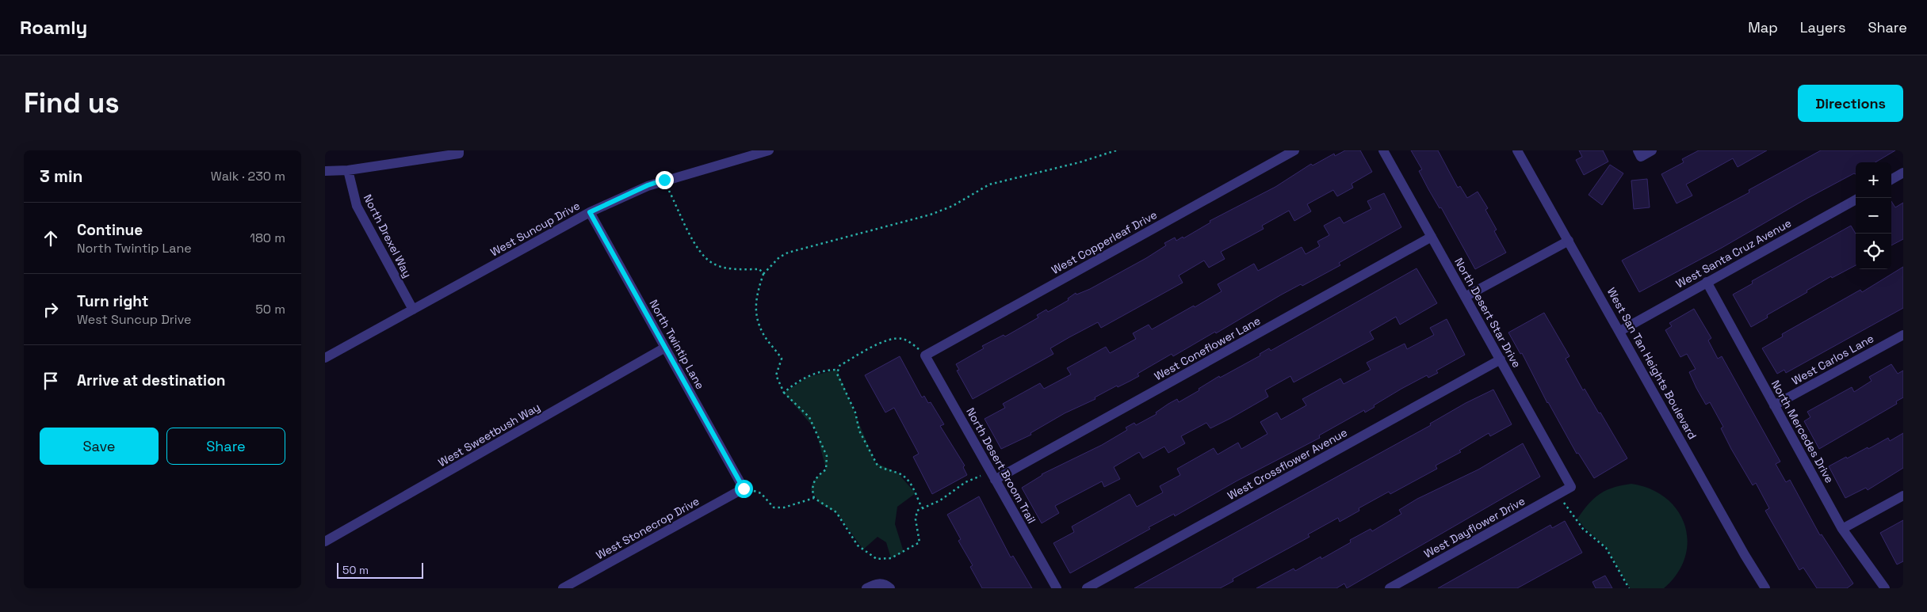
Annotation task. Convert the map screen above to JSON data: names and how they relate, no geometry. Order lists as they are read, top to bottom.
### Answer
{
  "streets": {
    "street": [
      "West Suncup Drive",
      "North Drexel Way",
      "West Copperleaf Drive",
      "West Santa Cruz Avenue",
      "North Desert Star Drive",
      "North Twintip Lane",
      "West Coneflower Lane",
      "West Carlos Lane",
      "West San Tan Heights Boulevard",
      "North Mercedes Drive",
      "West Sweetbush Way",
      "West Crossflower Avenue",
      "North Desert Broom Trail",
      "West Dayflower Drive",
      "West Stonecrop Drive"
    ]
  },
  "crossings": [
    ["West Suncup Drive", "North Drexel Way"],
    ["West Suncup Drive", "North Twintip Lane"],
    ["West Copperleaf Drive", "North Desert Broom Trail"],
    ["West Santa Cruz Avenue", "West San Tan Heights Boulevard"],
    ["West Santa Cruz Avenue", "North Mercedes Drive"],
    ["North Desert Star Drive", "West Coneflower Lane"],
    ["North Desert Star Drive", "West Crossflower Avenue"],
    ["North Desert Star Drive", "West Dayflower Drive"],
    ["North Twintip Lane", "West Sweetbush Way"],
    ["North Twintip Lane", "West Stonecrop Drive"],
    ["West Coneflower Lane", "North Desert Broom Trail"],
    ["West Carlos Lane", "North Mercedes Drive"]
  ],
  "scale_bar": "50 m",
  "page": {
    "header": "Roamly",
    "nav": ["Map", "Layers", "Share"],
    "buttons": [
      "Directions",
      ["Save", "Share"]
    ],
    "title": "Find us",
    "heading": ["3 min", "Walk · 230 m"],
    "map_buttons": ["+", "−"],
    "list": [
      ["Continue", "North Twintip Lane", "180 m"],
      ["Turn right", "West Suncup Drive", "50 m"],
      "Arrive at destination"
    ],
    "scale": "50 m"
  }
}
